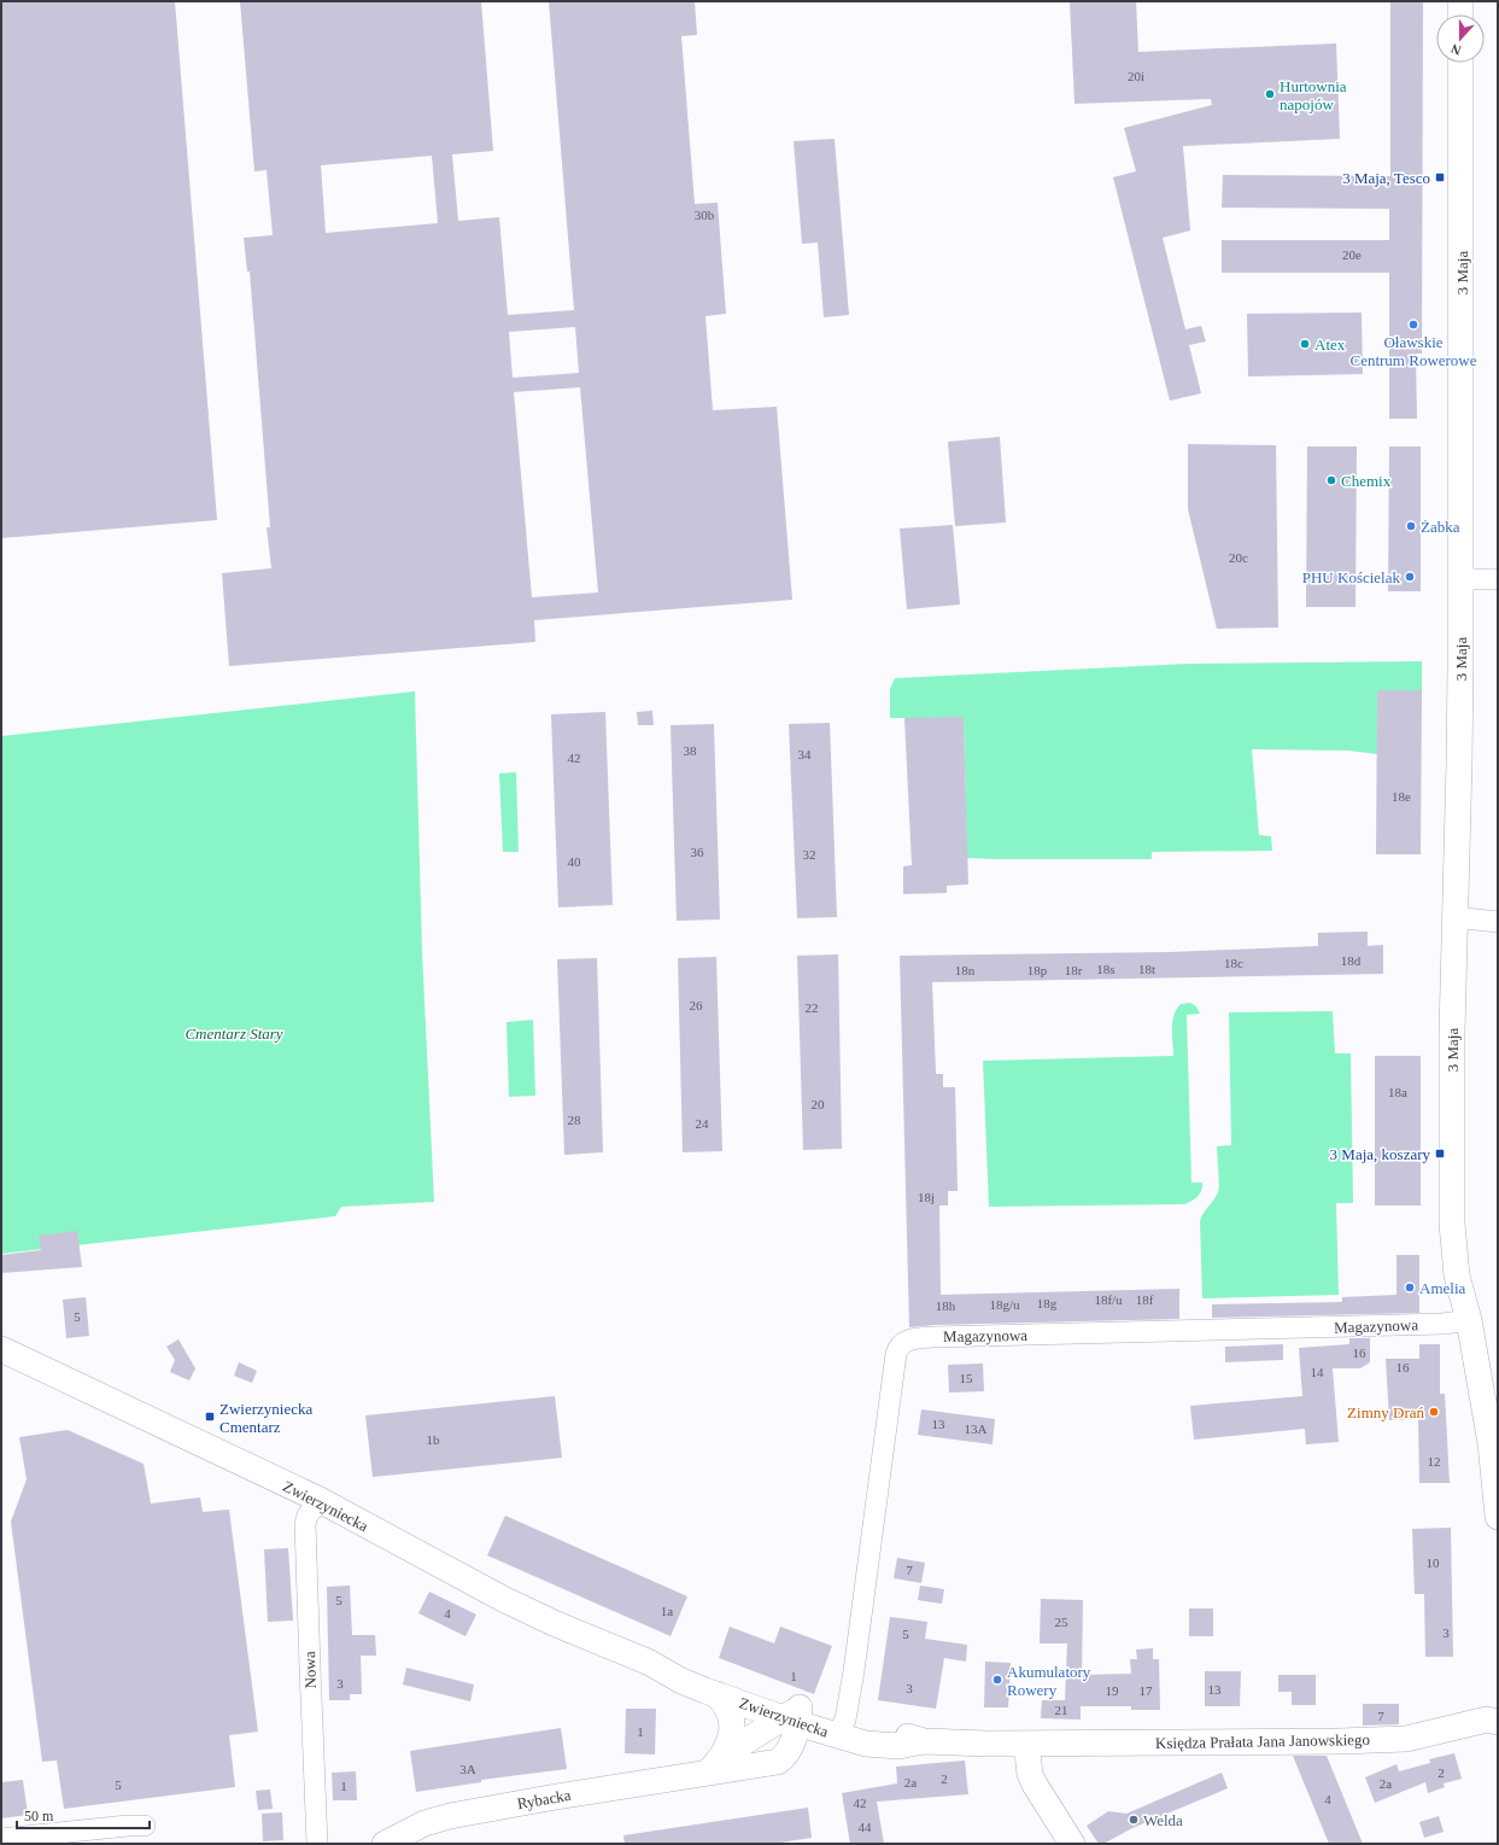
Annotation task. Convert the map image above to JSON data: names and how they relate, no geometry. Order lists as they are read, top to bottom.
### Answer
{
  "streets": {
    "street": [
      "3 Maja",
      "Magazynowa",
      "Zwierzyniecka",
      "Nowa",
      "Księdza Prałata Jana Janowskiego",
      "Rybacka"
    ]
  },
  "crossings": [
    ["3 Maja", "Magazynowa"],
    ["Magazynowa", "Zwierzyniecka"],
    ["Zwierzyniecka", "Nowa"],
    ["Zwierzyniecka", "Księdza Prałata Jana Janowskiego"],
    ["Zwierzyniecka", "Rybacka"]
  ],
  "parks": ["Cmentarz Stary"],
  "places": {
    "other": [
      "Hurtownia napojów",
      "Oławskie Centrum Rowerowe",
      "Atex",
      "Chemix",
      "Żabka",
      "PHU Kościelak",
      "Amelia",
      "Zimny Drań",
      "Akumulatory Rowery",
      "Welda"
    ],
    "transit": ["3 Maja, Tesco", "3 Maja, koszary", "Zwierzyniecka Cmentarz"]
  },
  "house_numbers": [
    "20i",
    "30b",
    "20e",
    "20c",
    "38",
    "34",
    "42",
    "18e",
    "36",
    "32",
    "40",
    "18d",
    "18c",
    "18s",
    "18t",
    "18n",
    "18p",
    "18r",
    "26",
    "22",
    "18a",
    "20",
    "28",
    "24",
    "18j",
    "18f/u",
    "18f",
    "18g",
    "18g/u",
    "18h",
    "5",
    "16",
    "16",
    "14",
    "15",
    "13",
    "13A",
    "1b",
    "12",
    "10",
    "7",
    "5",
    "1a",
    "4",
    "25",
    "3",
    "5",
    "1",
    "3",
    "3",
    "13",
    "19",
    "17",
    "21",
    "7",
    "1",
    "3A",
    "2",
    "2",
    "2a",
    "2a",
    "5",
    "1",
    "4",
    "42",
    "44"
  ],
  "scale_bar": "50 m",
  "north": "bottom"
}
